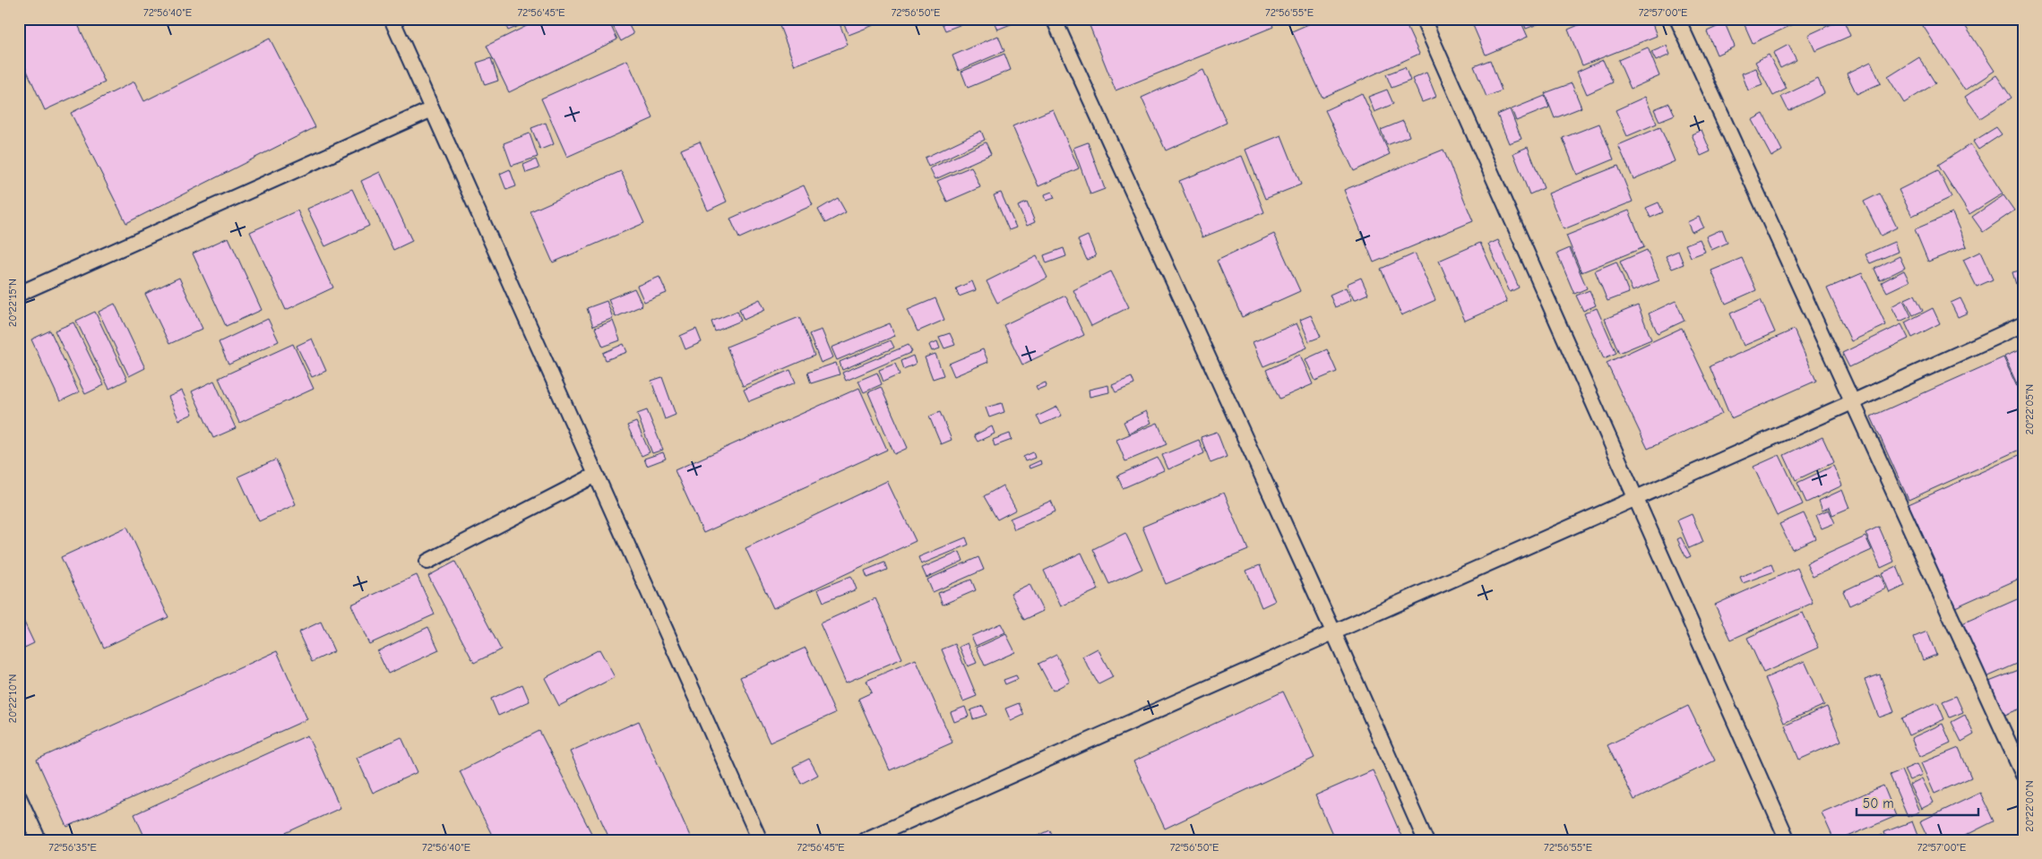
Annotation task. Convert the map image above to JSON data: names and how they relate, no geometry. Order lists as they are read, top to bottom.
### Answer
{
  "scale_bar": "50 m",
  "coordinates": [
    "72°56'40\"E",
    "72°56'45\"E",
    "72°56'50\"E",
    "72°56'55\"E",
    "72°57'00\"E",
    "20°22'15\"N",
    "20°22'05\"N",
    "20°22'10\"N",
    "20°22'00\"N",
    "72°56'35\"E"
  ]
}
